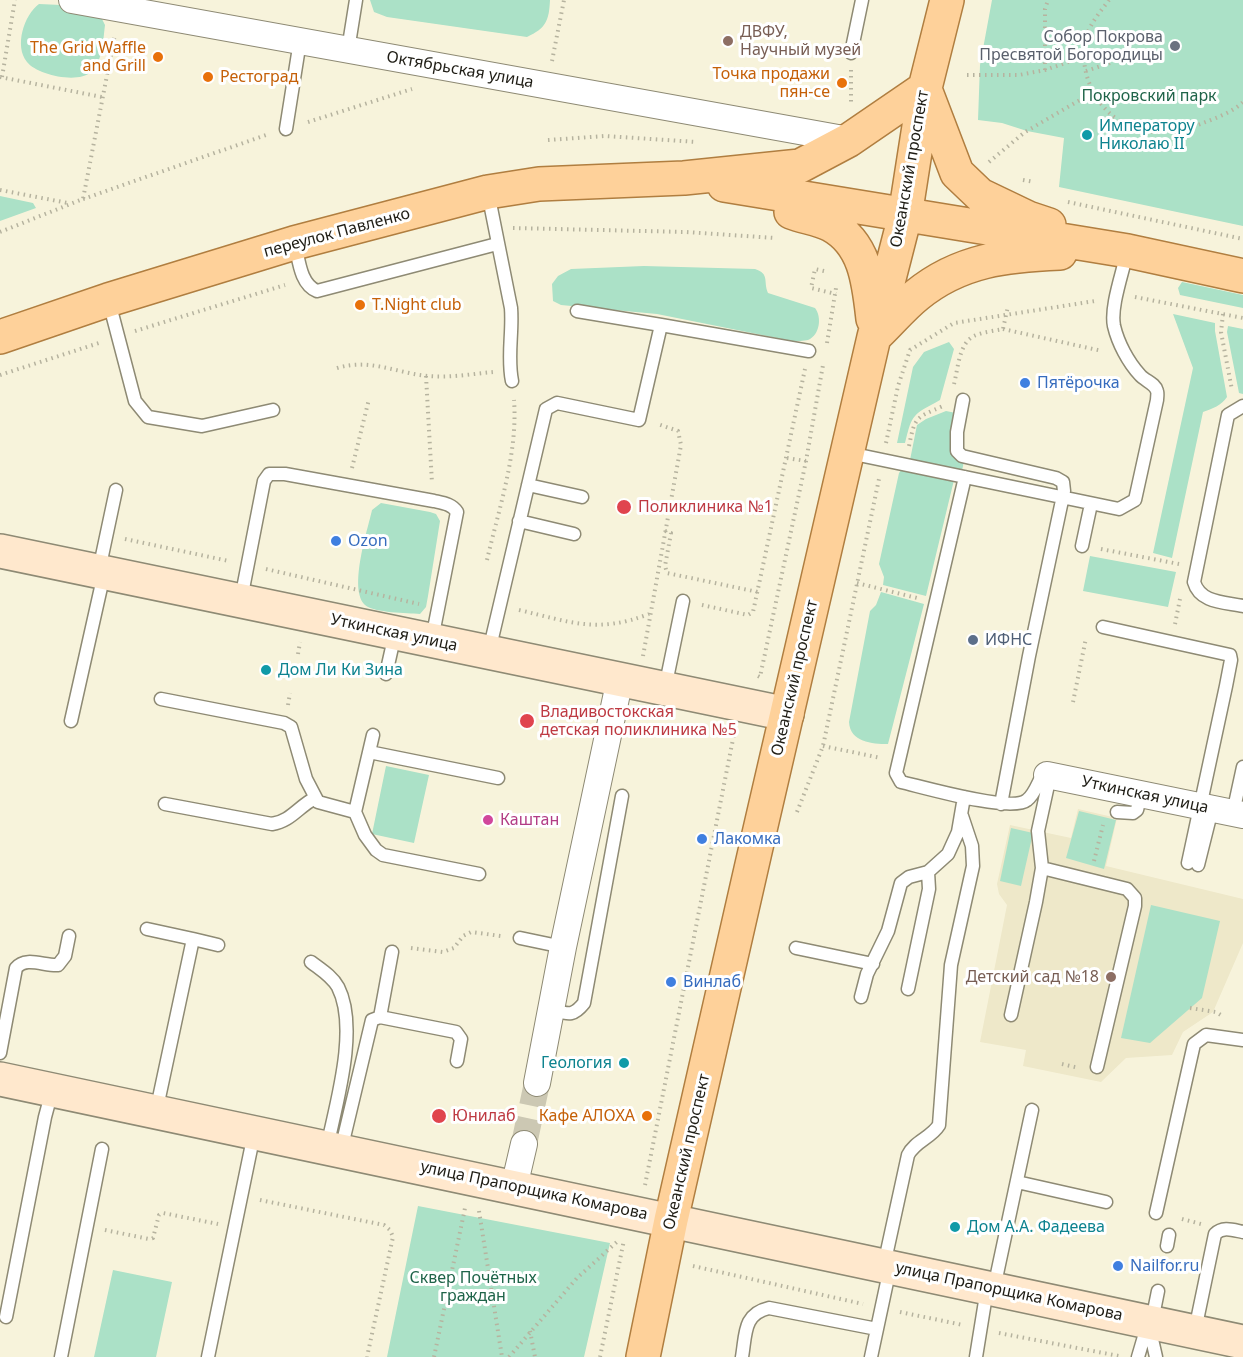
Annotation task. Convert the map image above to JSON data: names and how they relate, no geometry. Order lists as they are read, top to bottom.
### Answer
{
  "streets": {
    "main road": [
      "Океанский проспект",
      "переулок Павленко",
      "Уткинская улица",
      "улица Прапорщика Комарова"
    ],
    "street": ["Октябрьская улица"]
  },
  "crossings": [
    ["Океанский проспект", "Уткинская улица"],
    ["Океанский проспект", "улица Прапорщика Комарова"]
  ],
  "parks": ["Покровский парк", "Сквер Почётных граждан"],
  "places": [
    "ДВФУ, Научный музей",
    "Собор Покрова Пресвятой Богородицы",
    "The Grid Waffle and Grill",
    "Рестоград",
    "Точка продажи пян-се",
    "Императору Николаю II",
    "T.Night club",
    "Пятёрочка",
    "Поликлиника №1",
    "Ozon",
    "ИФНС",
    "Дом Ли Ки Зина",
    "Владивостокская детская поликлиника №5",
    "Каштан",
    "Лакомка",
    "Детский сад №18",
    "Винлаб",
    "Геология",
    "Юнилаб",
    "Кафе АЛОХА",
    "Дом А.А. Фадеева",
    "Nailfor.ru"
  ]
}
